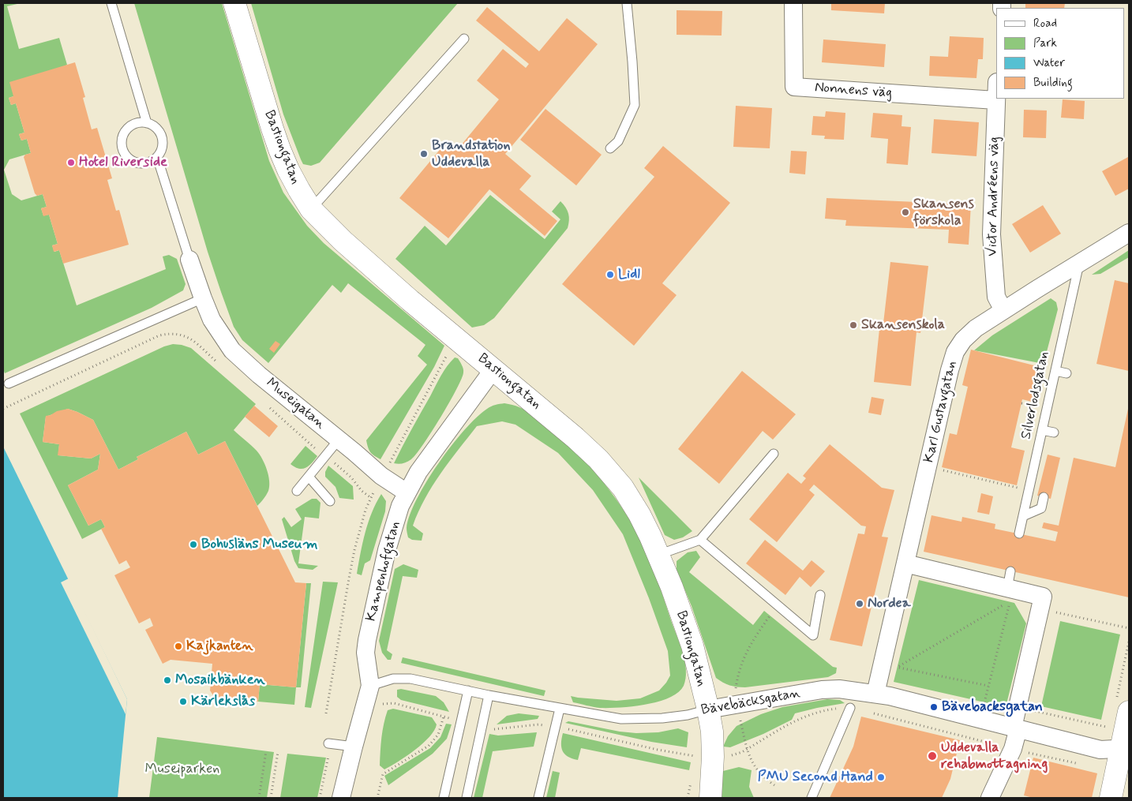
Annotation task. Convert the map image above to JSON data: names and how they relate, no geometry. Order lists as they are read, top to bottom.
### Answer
{
  "streets": {
    "main road": ["Bastiongatan"],
    "street": [
      "Nonnens väg",
      "Victor Andréens väg",
      "Museigatan",
      "Karl Gustavgatan",
      "Kampenhofgatan",
      "Bävebäcksgatan"
    ],
    "lane": ["Silverlodsgatan"]
  },
  "crossings": [
    ["Nonnens väg", "Victor Andréens väg"],
    ["Bastiongatan", "Kampenhofgatan"],
    ["Bastiongatan", "Bävebäcksgatan"],
    ["Victor Andréens väg", "Karl Gustavgatan"],
    ["Silverlodsgatan", "Karl Gustavgatan"],
    ["Museigatan", "Kampenhofgatan"],
    ["Karl Gustavgatan", "Bävebäcksgatan"],
    ["Kampenhofgatan", "Bävebäcksgatan"]
  ],
  "parks": ["Museiparken"],
  "places": [
    "Brandstation Uddevalla",
    "Hotel Riverside",
    "Skansens förskola",
    "Lidl",
    "Skansenskola",
    "Bohusläns Museum",
    "Nordea",
    "Kajkanten",
    "Mosaikbänken",
    "Kärlekslås",
    "Bävebacksgatan",
    "Uddevalla rehabmottagning",
    "PMU Second Hand"
  ],
  "legend": [
    "Road",
    "Park",
    "Water",
    "Building"
  ]
}
